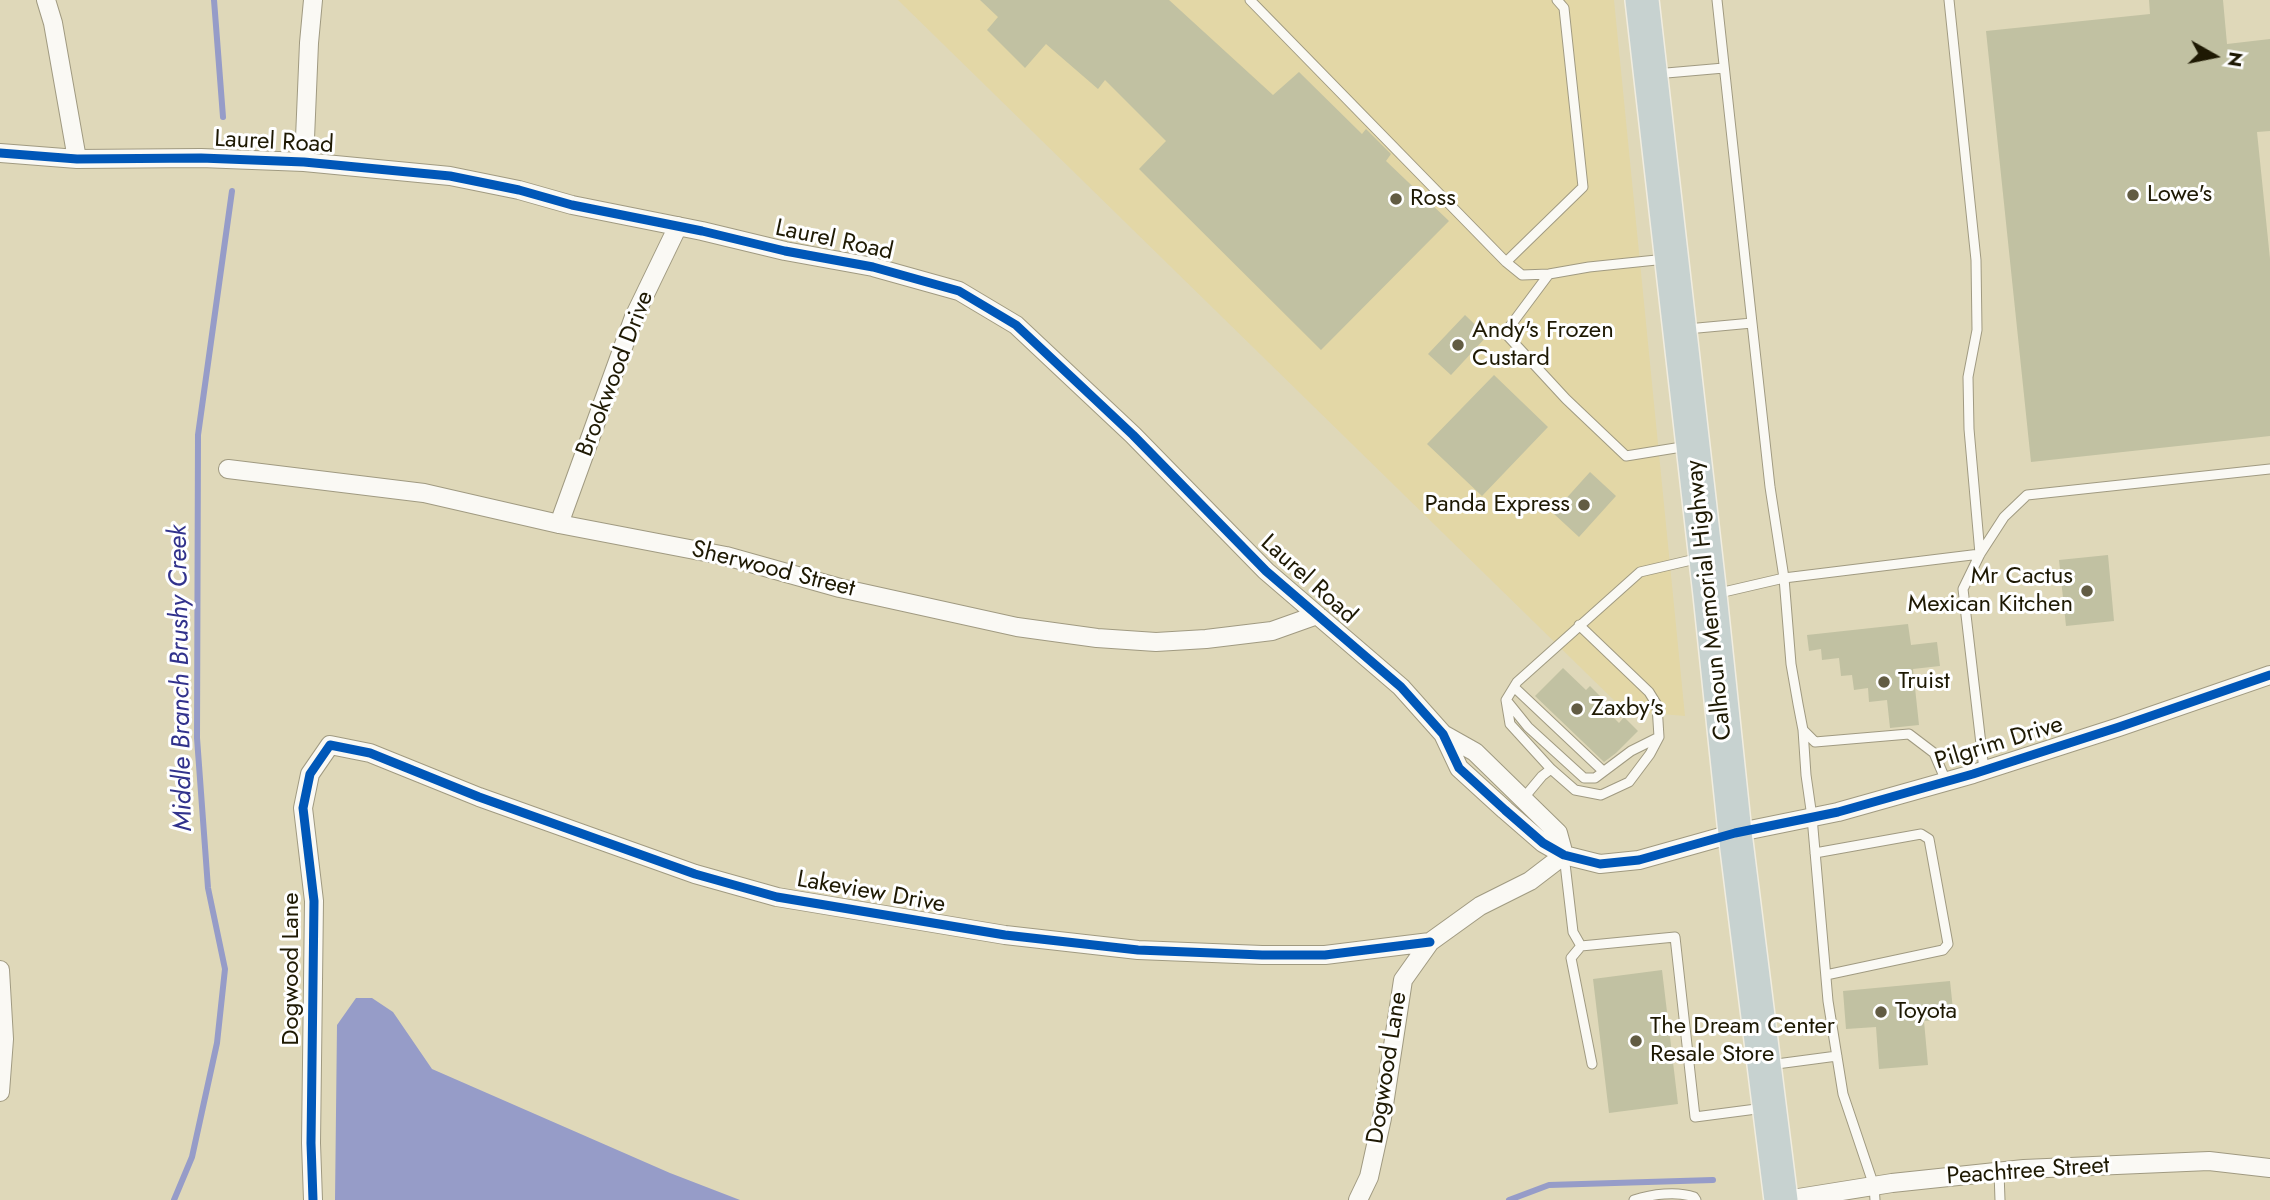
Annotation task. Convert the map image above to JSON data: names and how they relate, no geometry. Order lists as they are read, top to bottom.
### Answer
{
  "streets": {
    "highway": ["Calhoun Memorial Highway"],
    "street": [
      "Laurel Road",
      "Brookwood Drive",
      "Sherwood Street",
      "Pilgrim Drive",
      "Lakeview Drive",
      "Dogwood Lane",
      "Peachtree Street"
    ]
  },
  "crossings": [
    ["Laurel Road", "Brookwood Drive"],
    ["Laurel Road", "Sherwood Street"],
    ["Laurel Road", "Dogwood Lane"],
    ["Brookwood Drive", "Sherwood Street"],
    ["Calhoun Memorial Highway", "Pilgrim Drive"],
    ["Calhoun Memorial Highway", "Peachtree Street"],
    ["Lakeview Drive", "Dogwood Lane"]
  ],
  "water": ["Middle Branch Brushy Creek"],
  "places": [
    "Lowe's",
    "Ross",
    "Andy's Frozen Custard",
    "Panda Express",
    "Mr Cactus Mexican Kitchen",
    "Truist",
    "Zaxby's",
    "Toyota",
    "The Dream Center Resale Store"
  ],
  "north": "right"
}
